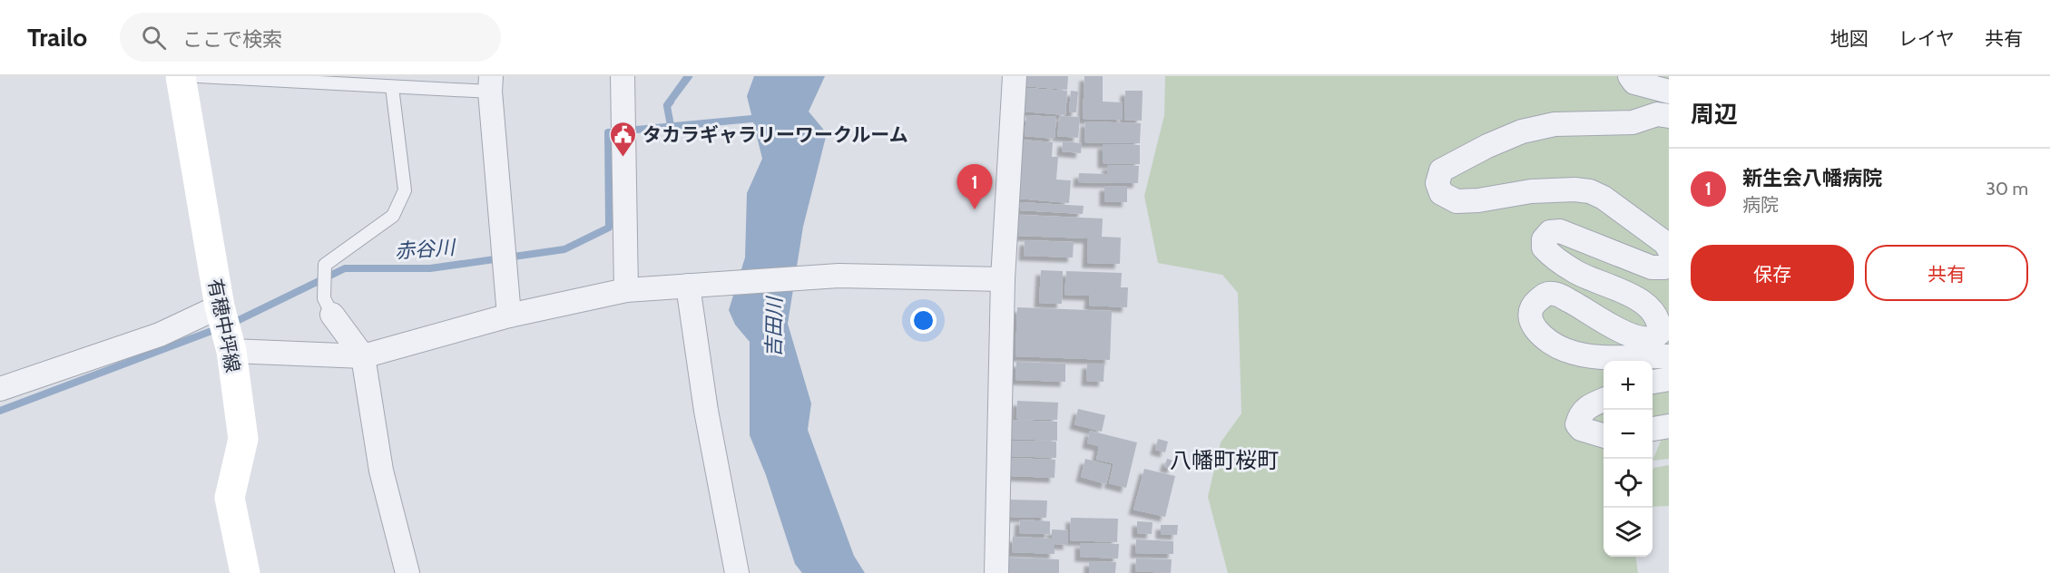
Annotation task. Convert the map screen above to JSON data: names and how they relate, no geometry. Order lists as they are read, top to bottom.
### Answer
{
  "streets": {
    "main road": ["有穂中坪線"]
  },
  "districts": ["八幡町桜町"],
  "water": ["赤谷川", "吉田川"],
  "places": {
    "public building": ["タカラギャラリーワークルーム"]
  },
  "page": {
    "header": "Trailo",
    "search": "ここで検索",
    "nav": ["地図", "レイヤ", "共有"],
    "heading": "周辺",
    "list": [
      {
        "mark": "1",
        "name": "新生会八幡病院",
        "note": "病院",
        "value": "30 m"
      }
    ],
    "pins": "1",
    "buttons": ["保存", "共有"],
    "map_buttons": ["+", "−"]
  }
}
